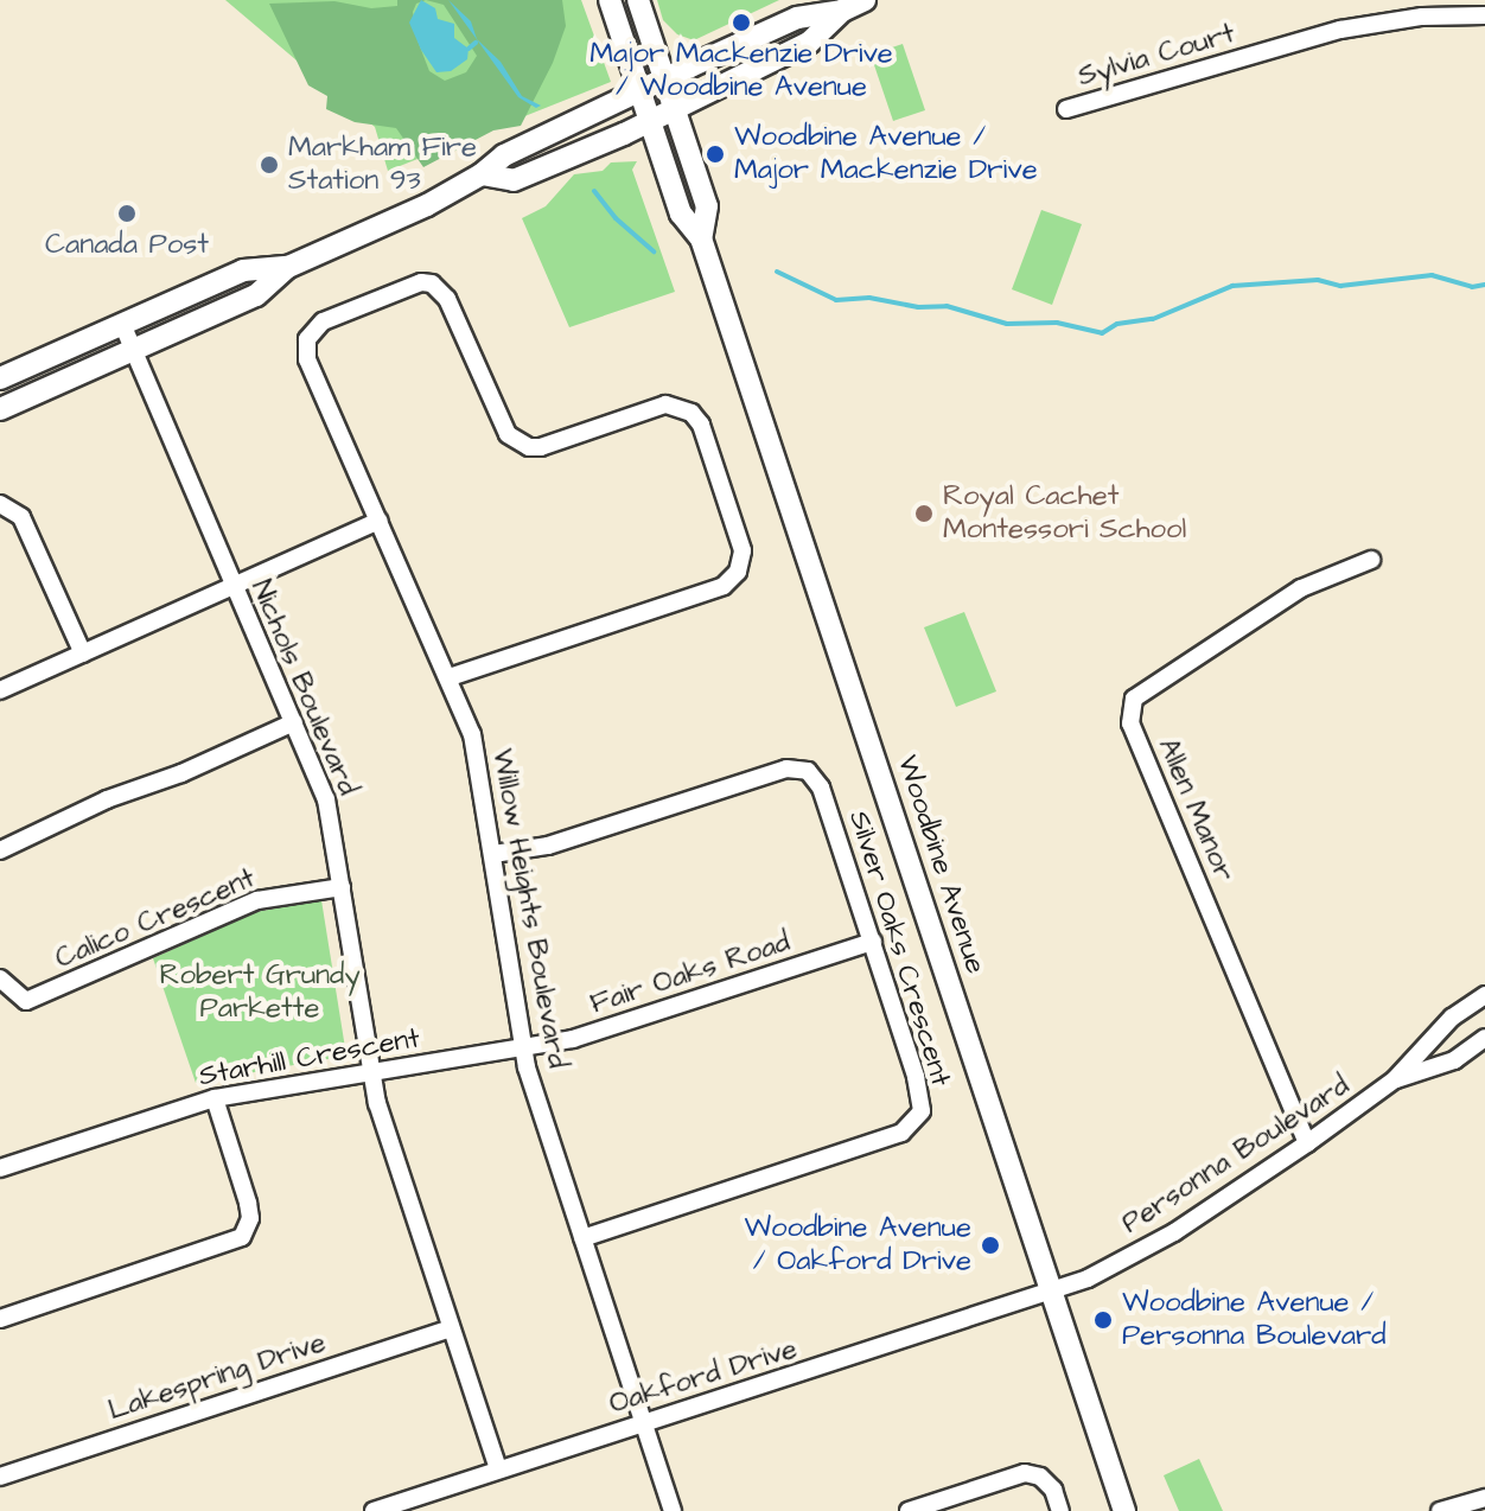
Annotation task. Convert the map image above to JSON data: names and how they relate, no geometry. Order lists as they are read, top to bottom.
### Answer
{
  "streets": {
    "main road": ["Woodbine Avenue"],
    "street": [
      "Sylvia Court",
      "Nichols Boulevard",
      "Allen Manor",
      "Willow Heights Boulevard",
      "Calico Crescent",
      "Silver Oaks Crescent",
      "Fair Oaks Road",
      "Starhill Crescent",
      "Personna Boulevard",
      "Lakespring Drive",
      "Oakford Drive"
    ]
  },
  "crossings": [
    ["Nichols Boulevard", "Calico Crescent"],
    ["Nichols Boulevard", "Starhill Crescent"],
    ["Nichols Boulevard", "Lakespring Drive"],
    ["Nichols Boulevard", "Oakford Drive"],
    ["Allen Manor", "Personna Boulevard"],
    ["Woodbine Avenue", "Personna Boulevard"],
    ["Woodbine Avenue", "Oakford Drive"],
    ["Willow Heights Boulevard", "Silver Oaks Crescent"],
    ["Willow Heights Boulevard", "Fair Oaks Road"],
    ["Willow Heights Boulevard", "Starhill Crescent"],
    ["Willow Heights Boulevard", "Oakford Drive"],
    ["Silver Oaks Crescent", "Fair Oaks Road"],
    ["Fair Oaks Road", "Starhill Crescent"],
    ["Personna Boulevard", "Oakford Drive"]
  ],
  "parks": ["Robert Grundy Parkette"],
  "places": [
    "Major Mackenzie Drive / Woodbine Avenue",
    "Woodbine Avenue / Major Mackenzie Drive",
    "Markham Fire Station 93",
    "Canada Post",
    "Royal Cachet Montessori School",
    "Woodbine Avenue / Oakford Drive",
    "Woodbine Avenue / Personna Boulevard"
  ]
}
